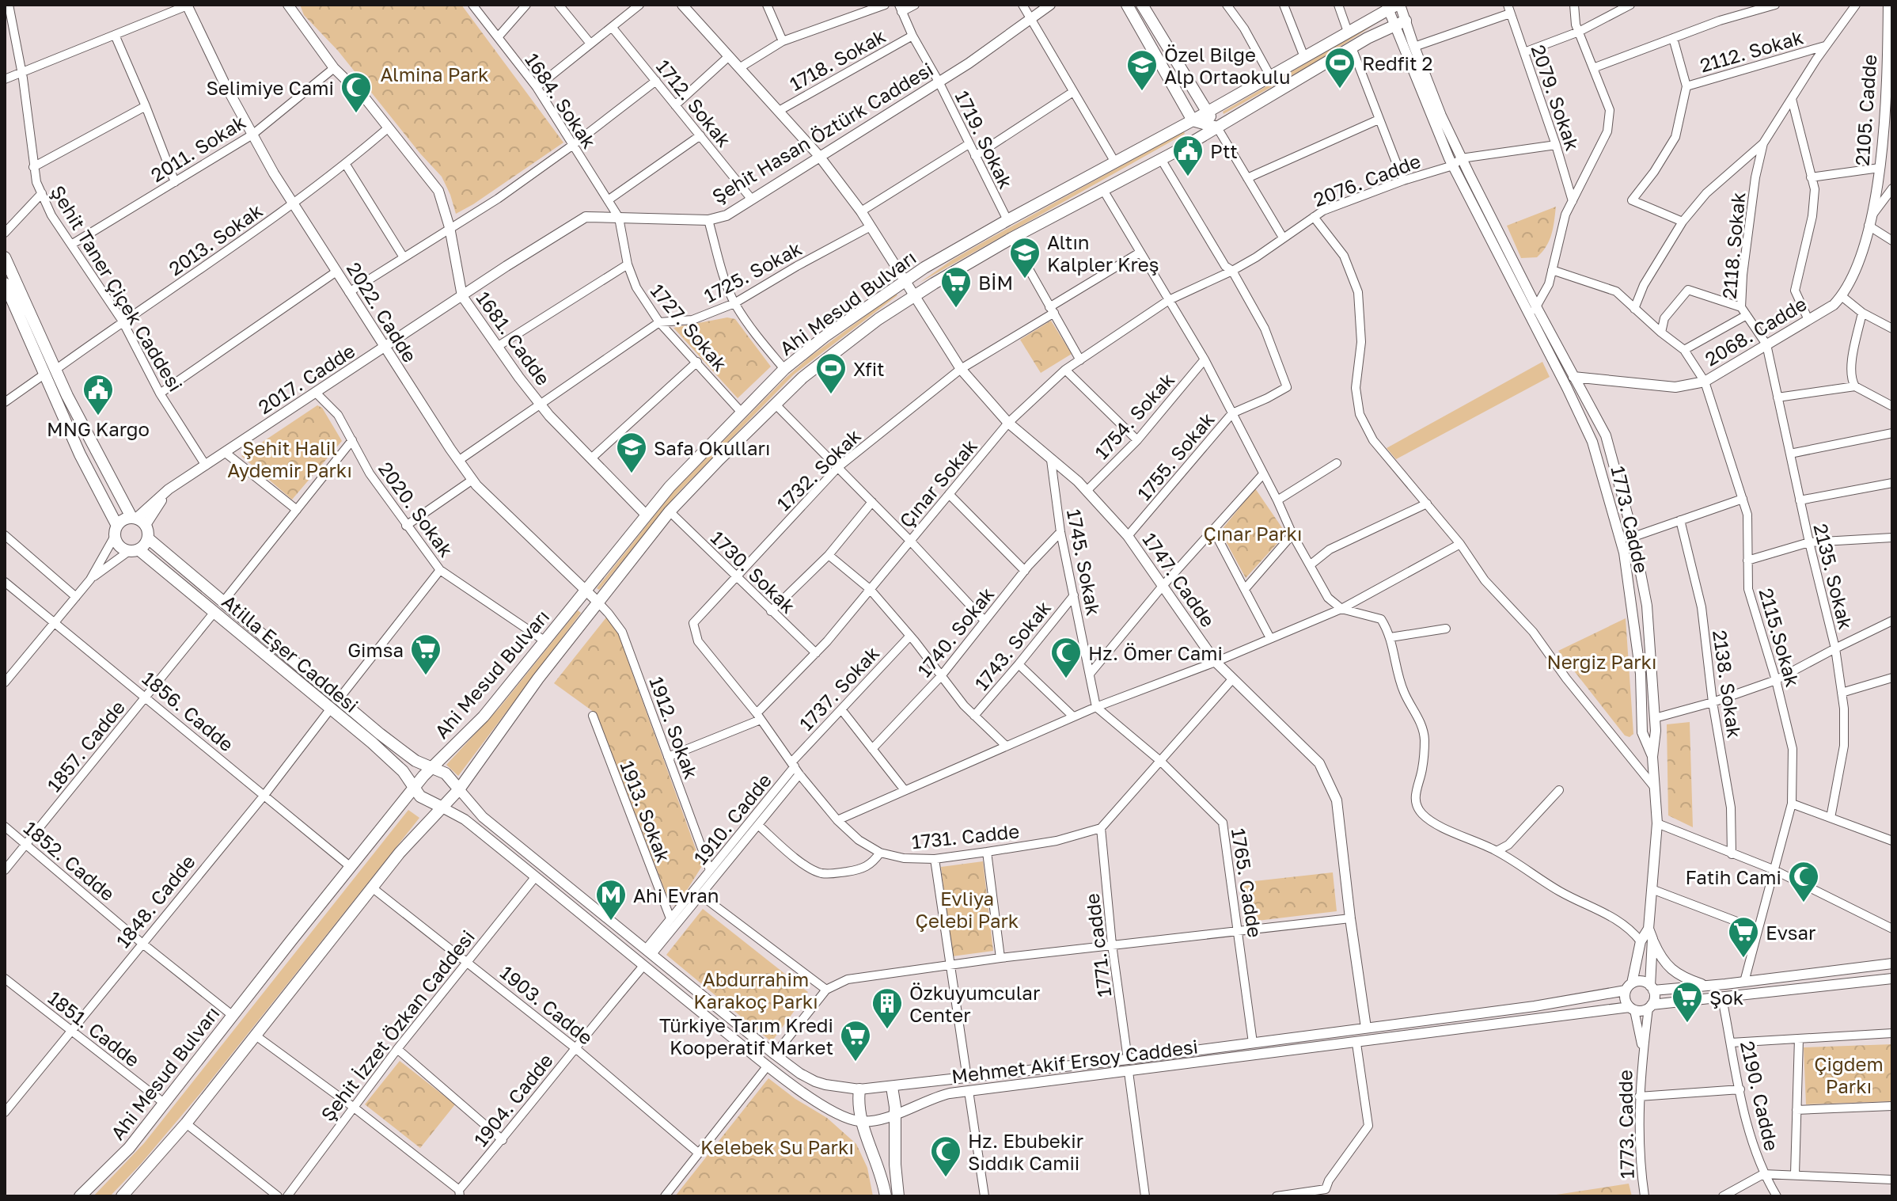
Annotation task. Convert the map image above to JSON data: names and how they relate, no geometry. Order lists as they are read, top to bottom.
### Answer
{
  "streets": {
    "main road": ["Ahi Mesud Bulvarı", "Atilla Eşer Caddesi"],
    "street": [
      "2112. Sokak",
      "1718. Sokak",
      "2079. Sokak",
      "1684. Sokak",
      "1712. Sokak",
      "2105. Cadde",
      "Şehit Hasan Öztürk Caddesi",
      "1719. Sokak",
      "2011. Sokak",
      "2076. Cadde",
      "2013. Sokak",
      "2118. Sokak",
      "1725. Sokak",
      "Şehit Taner Çiçek Caddesi",
      "2022. Cadde",
      "1727. Sokak",
      "2068. Cadde",
      "1681. Cadde",
      "2017. Cadde",
      "1754. Sokak",
      "1755. Sokak",
      "1732. Sokak",
      "Çınar Sokak",
      "2020. Sokak",
      "1773. Cadde",
      "1745. Sokak",
      "1730. Sokak",
      "2135. Sokak",
      "1747. Cadde",
      "1740. Sokak",
      "2115.Sokak",
      "1743. Sokak",
      "2138. Sokak",
      "1737. Sokak",
      "1856. Cadde",
      "1912. Sokak",
      "1857. Cadde",
      "1913. Sokak",
      "1910. Cadde",
      "1731. Cadde",
      "1852. Cadde",
      "1765. Cadde",
      "1848. Cadde",
      "1771. cadde",
      "1903. Cadde",
      "Şehit İzzet Özkan Caddesi",
      "1851. Cadde",
      "Mehmet Akif Ersoy Caddesi",
      "2190. Cadde",
      "1904. Cadde"
    ]
  },
  "crossings": [
    ["1718. Sokak", "1719. Sokak"],
    ["1718. Sokak", "1747. Cadde"],
    ["1684. Sokak", "Şehit Hasan Öztürk Caddesi"],
    ["1684. Sokak", "1727. Sokak"],
    ["1712. Sokak", "Şehit Hasan Öztürk Caddesi"],
    ["2105. Cadde", "2068. Cadde"],
    ["Şehit Hasan Öztürk Caddesi", "1719. Sokak"],
    ["Şehit Hasan Öztürk Caddesi", "1727. Sokak"],
    ["Şehit Hasan Öztürk Caddesi", "1681. Cadde"],
    ["Şehit Hasan Öztürk Caddesi", "2017. Cadde"],
    ["Şehit Hasan Öztürk Caddesi", "1747. Cadde"],
    ["1719. Sokak", "Ahi Mesud Bulvarı"],
    ["2011. Sokak", "Şehit Taner Çiçek Caddesi"],
    ["2011. Sokak", "2022. Cadde"],
    ["2011. Sokak", "1681. Cadde"],
    ["2076. Cadde", "1755. Sokak"],
    ["2076. Cadde", "Çınar Sokak"],
    ["2013. Sokak", "Şehit Taner Çiçek Caddesi"],
    ["2013. Sokak", "2022. Cadde"],
    ["2013. Sokak", "1681. Cadde"],
    ["2118. Sokak", "2068. Cadde"],
    ["2118. Sokak", "2135. Sokak"],
    ["1725. Sokak", "1727. Sokak"],
    ["1725. Sokak", "1747. Cadde"],
    ["Şehit Taner Çiçek Caddesi", "2017. Cadde"],
    ["Ahi Mesud Bulvarı", "2022. Cadde"],
    ["Ahi Mesud Bulvarı", "1727. Sokak"],
    ["Ahi Mesud Bulvarı", "1681. Cadde"],
    ["Ahi Mesud Bulvarı", "2020. Sokak"],
    ["Ahi Mesud Bulvarı", "1730. Sokak"],
    ["Ahi Mesud Bulvarı", "1747. Cadde"],
    ["Ahi Mesud Bulvarı", "Atilla Eşer Caddesi"],
    ["Ahi Mesud Bulvarı", "1856. Cadde"],
    ["Ahi Mesud Bulvarı", "1912. Sokak"],
    ["Ahi Mesud Bulvarı", "1852. Cadde"],
    ["Ahi Mesud Bulvarı", "1903. Cadde"],
    ["Ahi Mesud Bulvarı", "1851. Cadde"],
    ["Ahi Mesud Bulvarı", "Mehmet Akif Ersoy Caddesi"],
    ["2022. Cadde", "2017. Cadde"],
    ["2022. Cadde", "1912. Sokak"],
    ["2068. Cadde", "1773. Cadde"],
    ["2068. Cadde", "2135. Sokak"],
    ["2068. Cadde", "2115.Sokak"],
    ["1681. Cadde", "2017. Cadde"],
    ["2017. Cadde", "2020. Sokak"],
    ["2017. Cadde", "Atilla Eşer Caddesi"],
    ["1754. Sokak", "1747. Cadde"],
    ["1755. Sokak", "1747. Cadde"],
    ["1732. Sokak", "1730. Sokak"],
    ["1732. Sokak", "1747. Cadde"],
    ["1732. Sokak", "1731. Cadde"],
    ["Çınar Sokak", "1730. Sokak"],
    ["Çınar Sokak", "1747. Cadde"],
    ["Çınar Sokak", "1731. Cadde"],
    ["1773. Cadde", "Mehmet Akif Ersoy Caddesi"],
    ["1745. Sokak", "1747. Cadde"],
    ["1745. Sokak", "1740. Sokak"],
    ["1745. Sokak", "1743. Sokak"],
    ["1745. Sokak", "1765. Cadde"],
    ["1730. Sokak", "1731. Cadde"],
    ["1747. Cadde", "Mehmet Akif Ersoy Caddesi"],
    ["Atilla Eşer Caddesi", "1857. Cadde"],
    ["Atilla Eşer Caddesi", "1848. Cadde"],
    ["1737. Sokak", "1910. Cadde"],
    ["1737. Sokak", "1731. Cadde"],
    ["1856. Cadde", "1857. Cadde"],
    ["1856. Cadde", "1848. Cadde"],
    ["1912. Sokak", "1910. Cadde"],
    ["1857. Cadde", "1852. Cadde"],
    ["1913. Sokak", "1910. Cadde"],
    ["1910. Cadde", "1731. Cadde"],
    ["1910. Cadde", "Mehmet Akif Ersoy Caddesi"],
    ["1731. Cadde", "1771. cadde"],
    ["1852. Cadde", "1848. Cadde"],
    ["1765. Cadde", "Mehmet Akif Ersoy Caddesi"],
    ["1848. Cadde", "1851. Cadde"],
    ["1771. cadde", "Mehmet Akif Ersoy Caddesi"],
    ["1903. Cadde", "Şehit İzzet Özkan Caddesi"],
    ["1903. Cadde", "1904. Cadde"]
  ],
  "parks": [
    "Almina Park",
    "Şehit Halil Aydemir Parkı",
    "Çınar Parkı",
    "Nergiz Parkı",
    "Evliya Çelebi Park",
    "Abdurrahim Karakoç Parkı",
    "Çiğdem Parkı",
    "Kelebek Su Parkı"
  ],
  "places": {
    "sports": ["Redfit 2", "Xfit"],
    "school or university": ["Özel Bilge Alp Ortaokulu", "Altın Kalpler Kreş", "Safa Okulları"],
    "mosque": [
      "Selimiye Cami",
      "Hz. Ömer Cami",
      "Fatih Cami",
      "Hz. Ebubekir Sıddık Camii"
    ],
    "public building": ["Ptt", "MNG Kargo"],
    "supermarket": [
      "BİM",
      "Gimsa",
      "Evsar",
      "Şok",
      "Türkiye Tarım Kredi Kooperatif Market"
    ],
    "metro station": ["Ahi Evran"],
    "building": ["Özkuyumcular Center"]
  }
}
